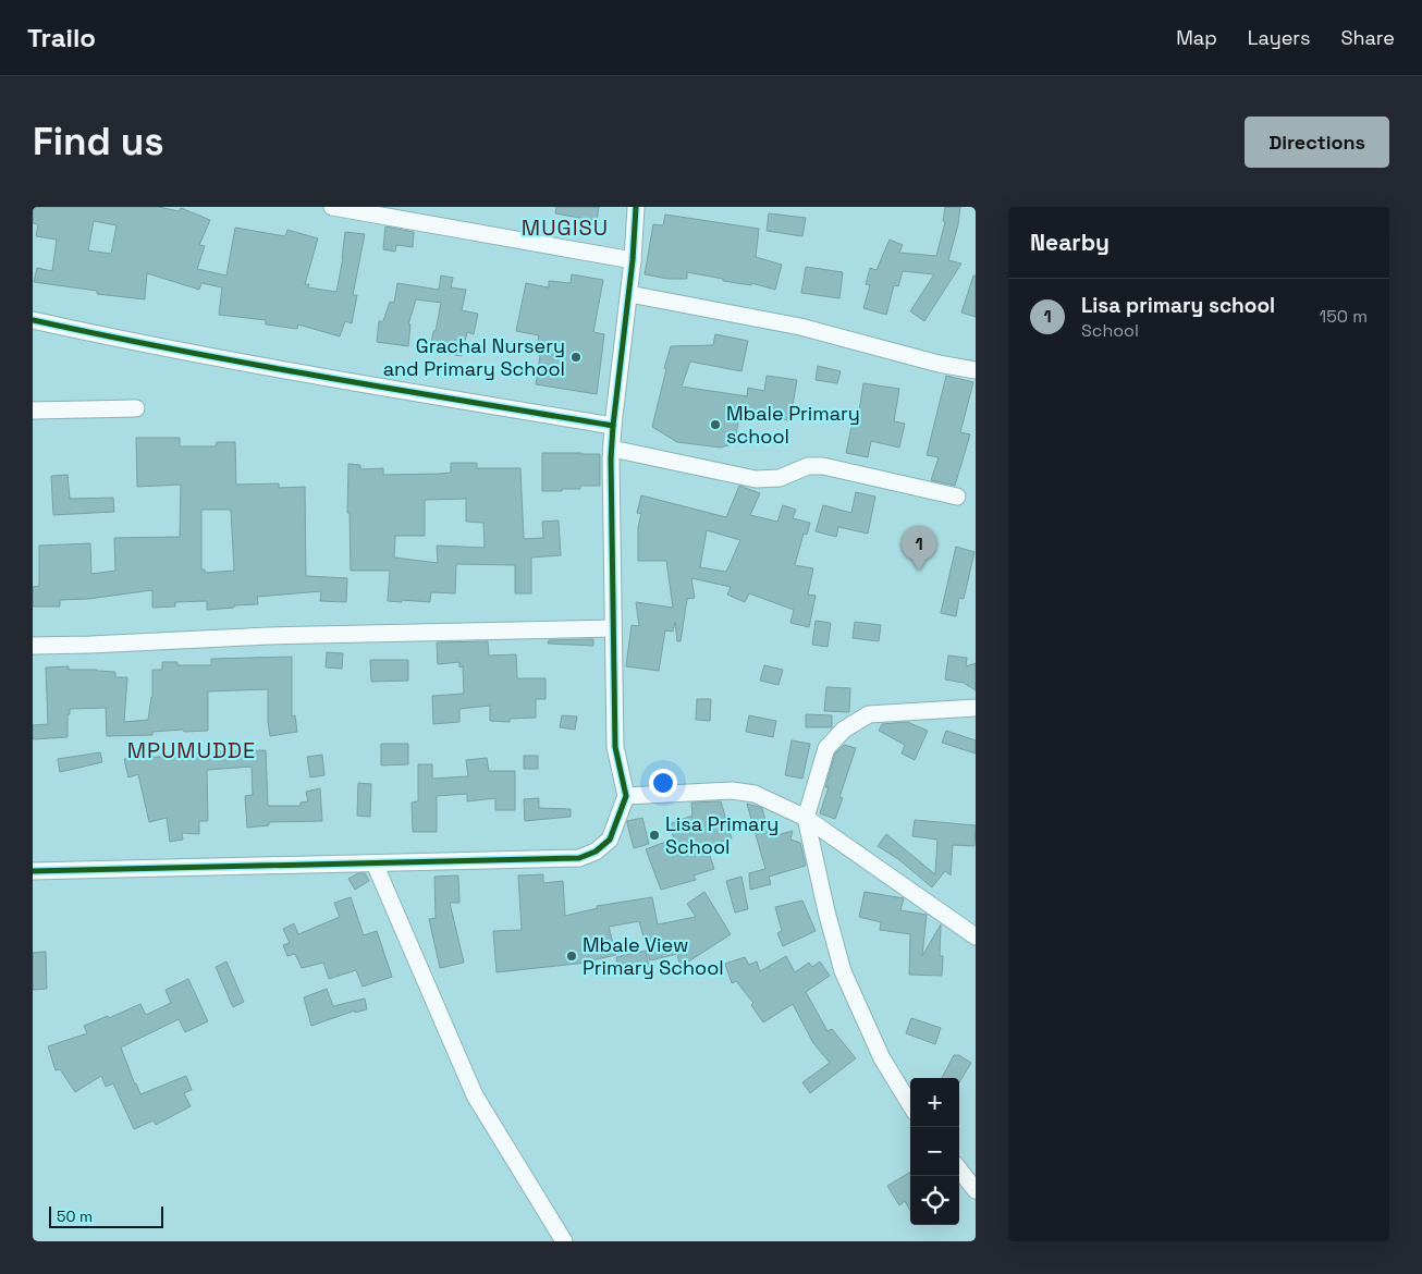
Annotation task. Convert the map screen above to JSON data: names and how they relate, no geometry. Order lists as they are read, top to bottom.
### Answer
{
  "districts": ["MUGISU", "MPUMUDDE"],
  "places": [
    "Grachal Nursery and Primary School",
    "Mbale Primary school",
    "Lisa Primary School",
    "Mbale View Primary School"
  ],
  "scale_bar": "50 m",
  "page": {
    "header": "Trailo",
    "nav": ["Map", "Layers", "Share"],
    "buttons": "Directions",
    "title": "Find us",
    "heading": "Nearby",
    "list": [
      {
        "mark": "1",
        "name": "Lisa primary school",
        "note": "School",
        "value": "150 m"
      }
    ],
    "pins": "1",
    "map_buttons": ["+", "−"],
    "scale": "50 m"
  }
}
